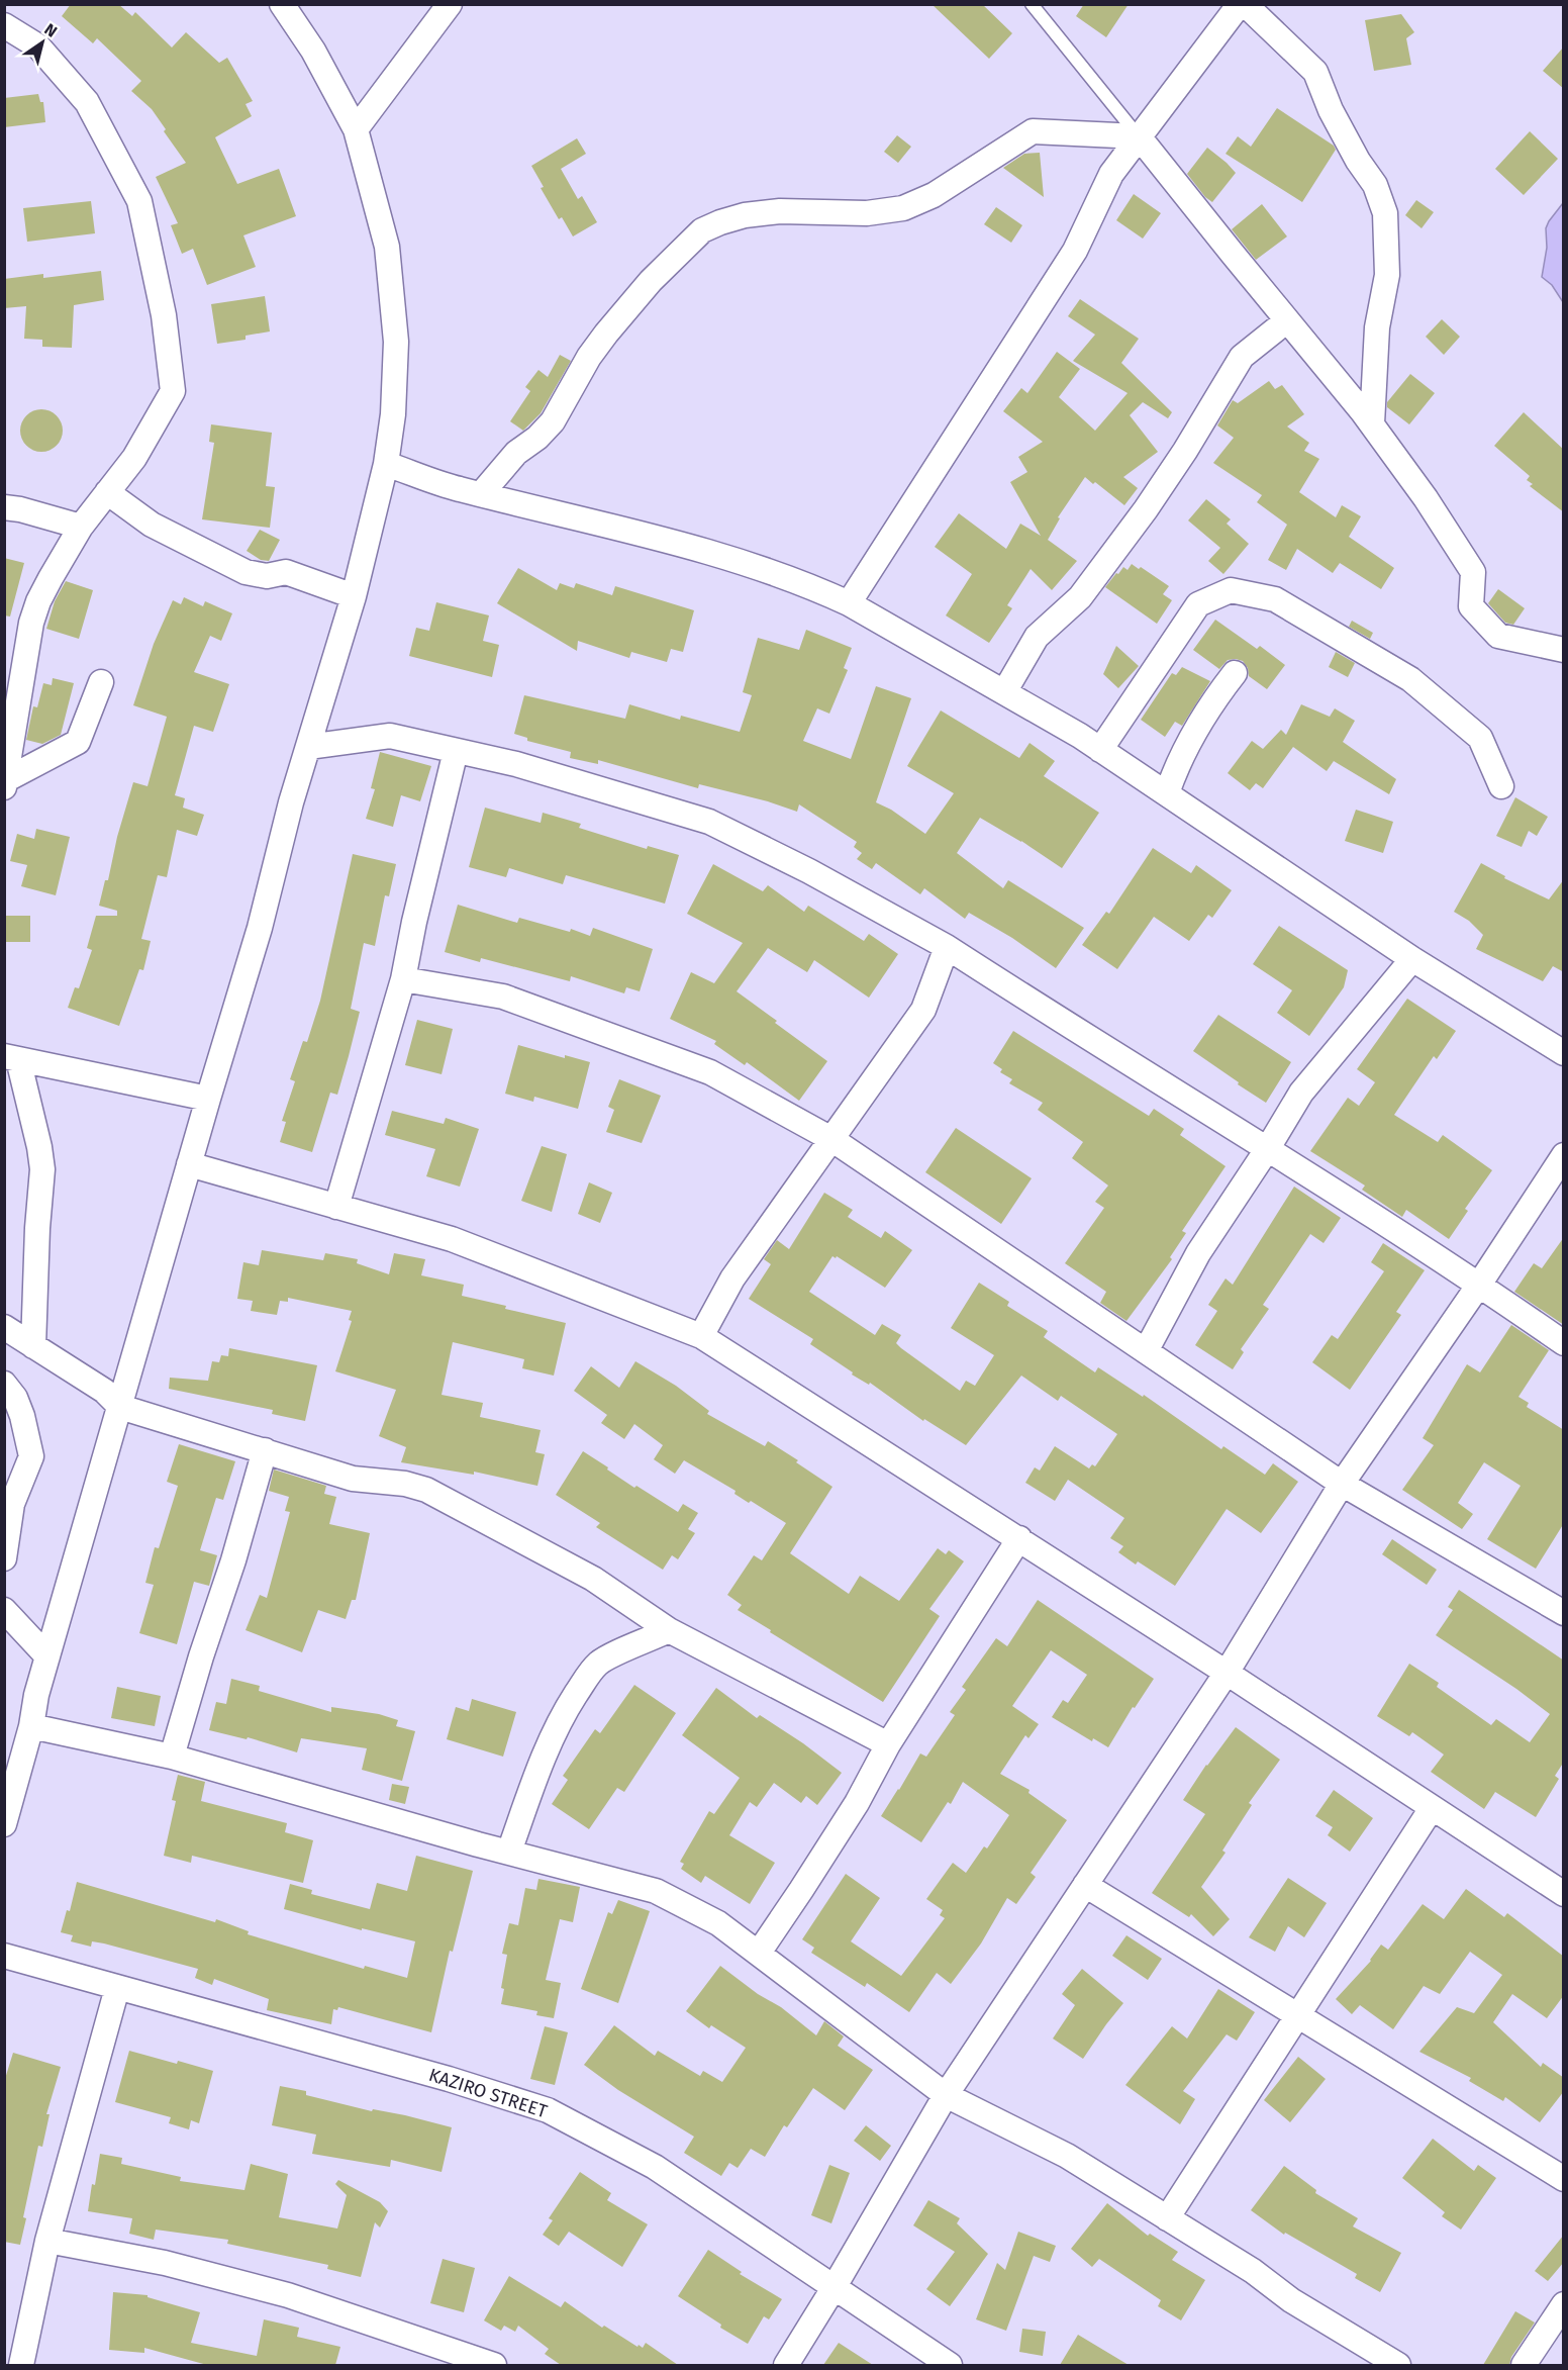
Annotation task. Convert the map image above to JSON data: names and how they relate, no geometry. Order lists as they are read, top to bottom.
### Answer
{
  "streets": {
    "street": ["KAZIRO STREET"]
  },
  "north": "top right"
}
